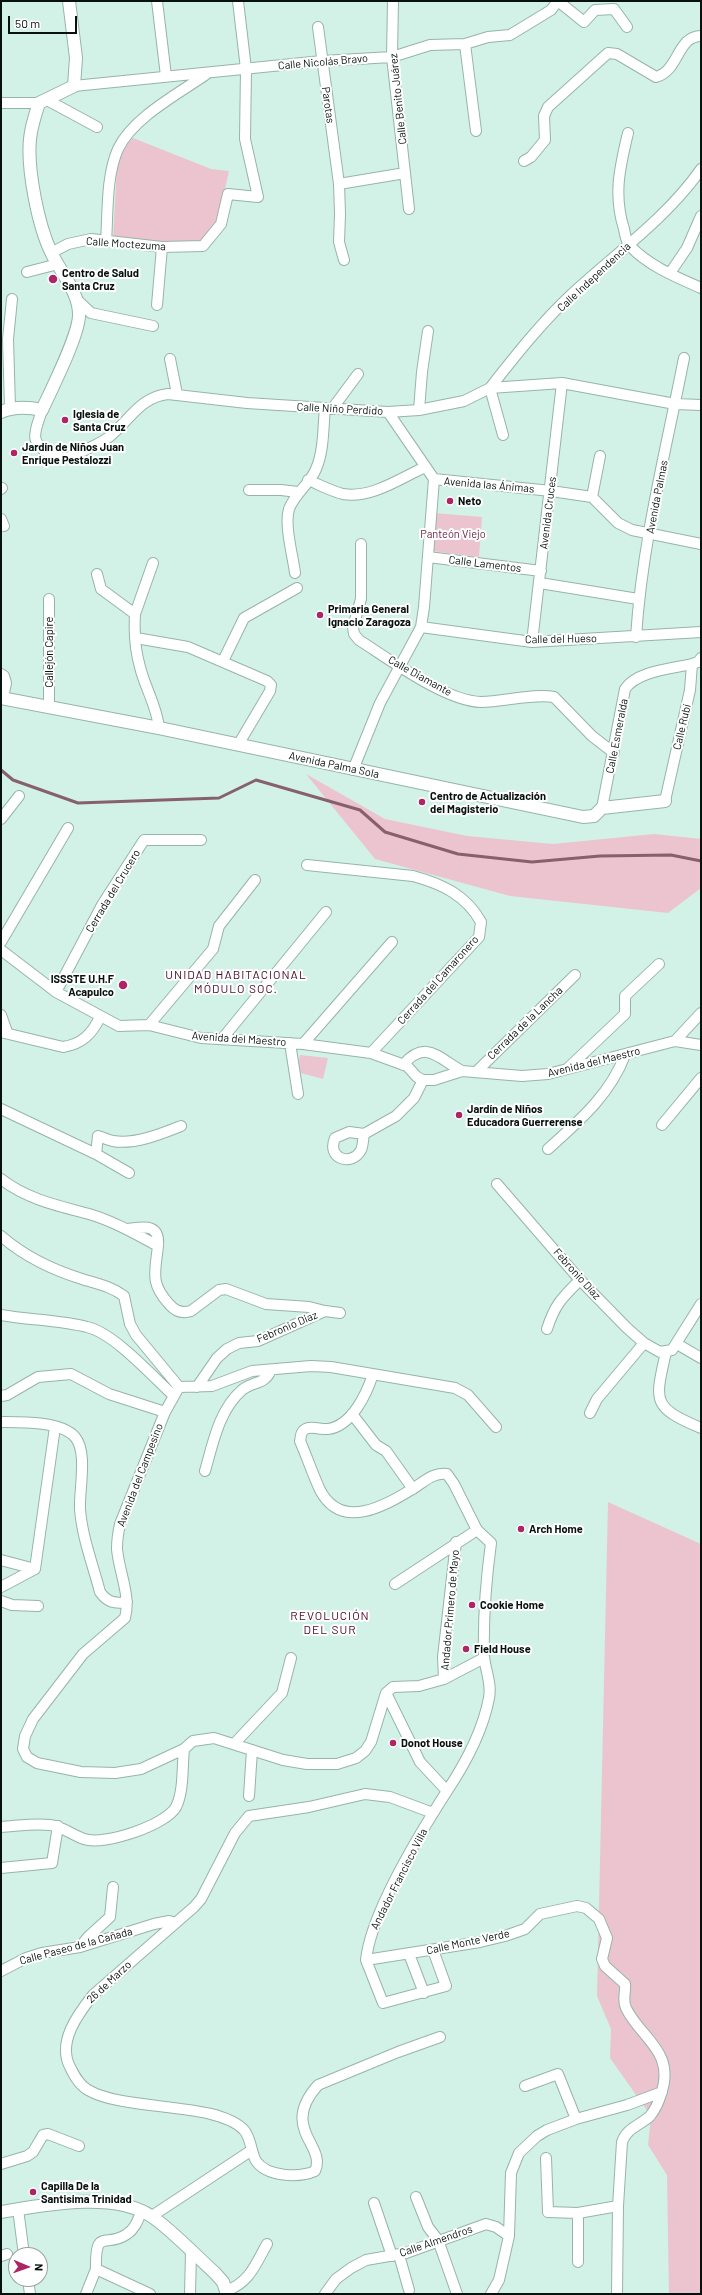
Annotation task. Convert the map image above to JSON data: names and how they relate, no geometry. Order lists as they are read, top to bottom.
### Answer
{
  "streets": {
    "street": [
      "Calle Nicolás Bravo",
      "Calle Benito Juárez",
      "Parotas",
      "Calle Moctezuma",
      "Calle Independencia",
      "Calle Niño Perdido",
      "Avenida las Ánimas",
      "Avenida Palmas",
      "Avenida Cruces",
      "Calle Lamentos",
      "Calle del Hueso",
      "Callejón Capire",
      "Calle Diamante",
      "Calle Rubí",
      "Calle Esmeralda",
      "Avenida Palma Sola",
      "Cerrada del Crucero",
      "Cerrada del Camaronero",
      "Cerrada de la Lancha",
      "Avenida del Maestro",
      "Febronio Díaz",
      "Febronio Diaz",
      "Avenida del Campesino",
      "Andador Primero de Mayo",
      "Andador Francisco Villa",
      "Calle Monte Verde",
      "Calle Paseo de la Cañada",
      "26 de Marzo",
      "Calle Almendros"
    ]
  },
  "crossings": [
    ["Calle Nicolás Bravo", "Calle Benito Juárez"],
    ["Calle Nicolás Bravo", "Parotas"],
    ["Calle Nicolás Bravo", "Calle Moctezuma"],
    ["Calle Independencia", "Calle Niño Perdido"],
    ["Calle Niño Perdido", "Avenida Palmas"],
    ["Calle Niño Perdido", "Avenida Cruces"],
    ["Avenida las Ánimas", "Avenida Cruces"],
    ["Avenida Palmas", "Calle del Hueso"],
    ["Avenida Cruces", "Calle Lamentos"],
    ["Avenida Cruces", "Calle del Hueso"],
    ["Callejón Capire", "Avenida Palma Sola"],
    ["Calle Diamante", "Calle Esmeralda"],
    ["Calle Rubí", "Calle Esmeralda"],
    ["Calle Rubí", "Avenida Palma Sola"],
    ["Calle Esmeralda", "Avenida Palma Sola"],
    ["Cerrada del Crucero", "Avenida del Maestro"],
    ["Cerrada del Camaronero", "Avenida del Maestro"],
    ["Cerrada de la Lancha", "Avenida del Maestro"],
    ["Andador Francisco Villa", "Calle Monte Verde"],
    ["Andador Francisco Villa", "26 de Marzo"],
    ["Calle Paseo de la Cañada", "26 de Marzo"]
  ],
  "districts": ["UNIDAD HABITACIONAL MÓDULO SOC.", "REVOLUCIÓN DEL SUR"],
  "parks": ["Panteón Viejo"],
  "places": [
    "Centro de Salud Santa Cruz",
    "Iglesia de Santa Cruz",
    "Jardín de Niños Juan Enrique Pestalozzi",
    "Neto",
    "Primaria General Ignacio Zaragoza",
    "Centro de Actualización del Magisterio",
    "ISSSTE U.H.F Acapulco",
    "Jardín de Niños Educadora Guerrerense",
    "Arch Home",
    "Cookie Home",
    "Field House",
    "Donot House",
    "Capilla De la Santisima Trinidad"
  ],
  "scale_bar": "50 m",
  "north": "right"
}
